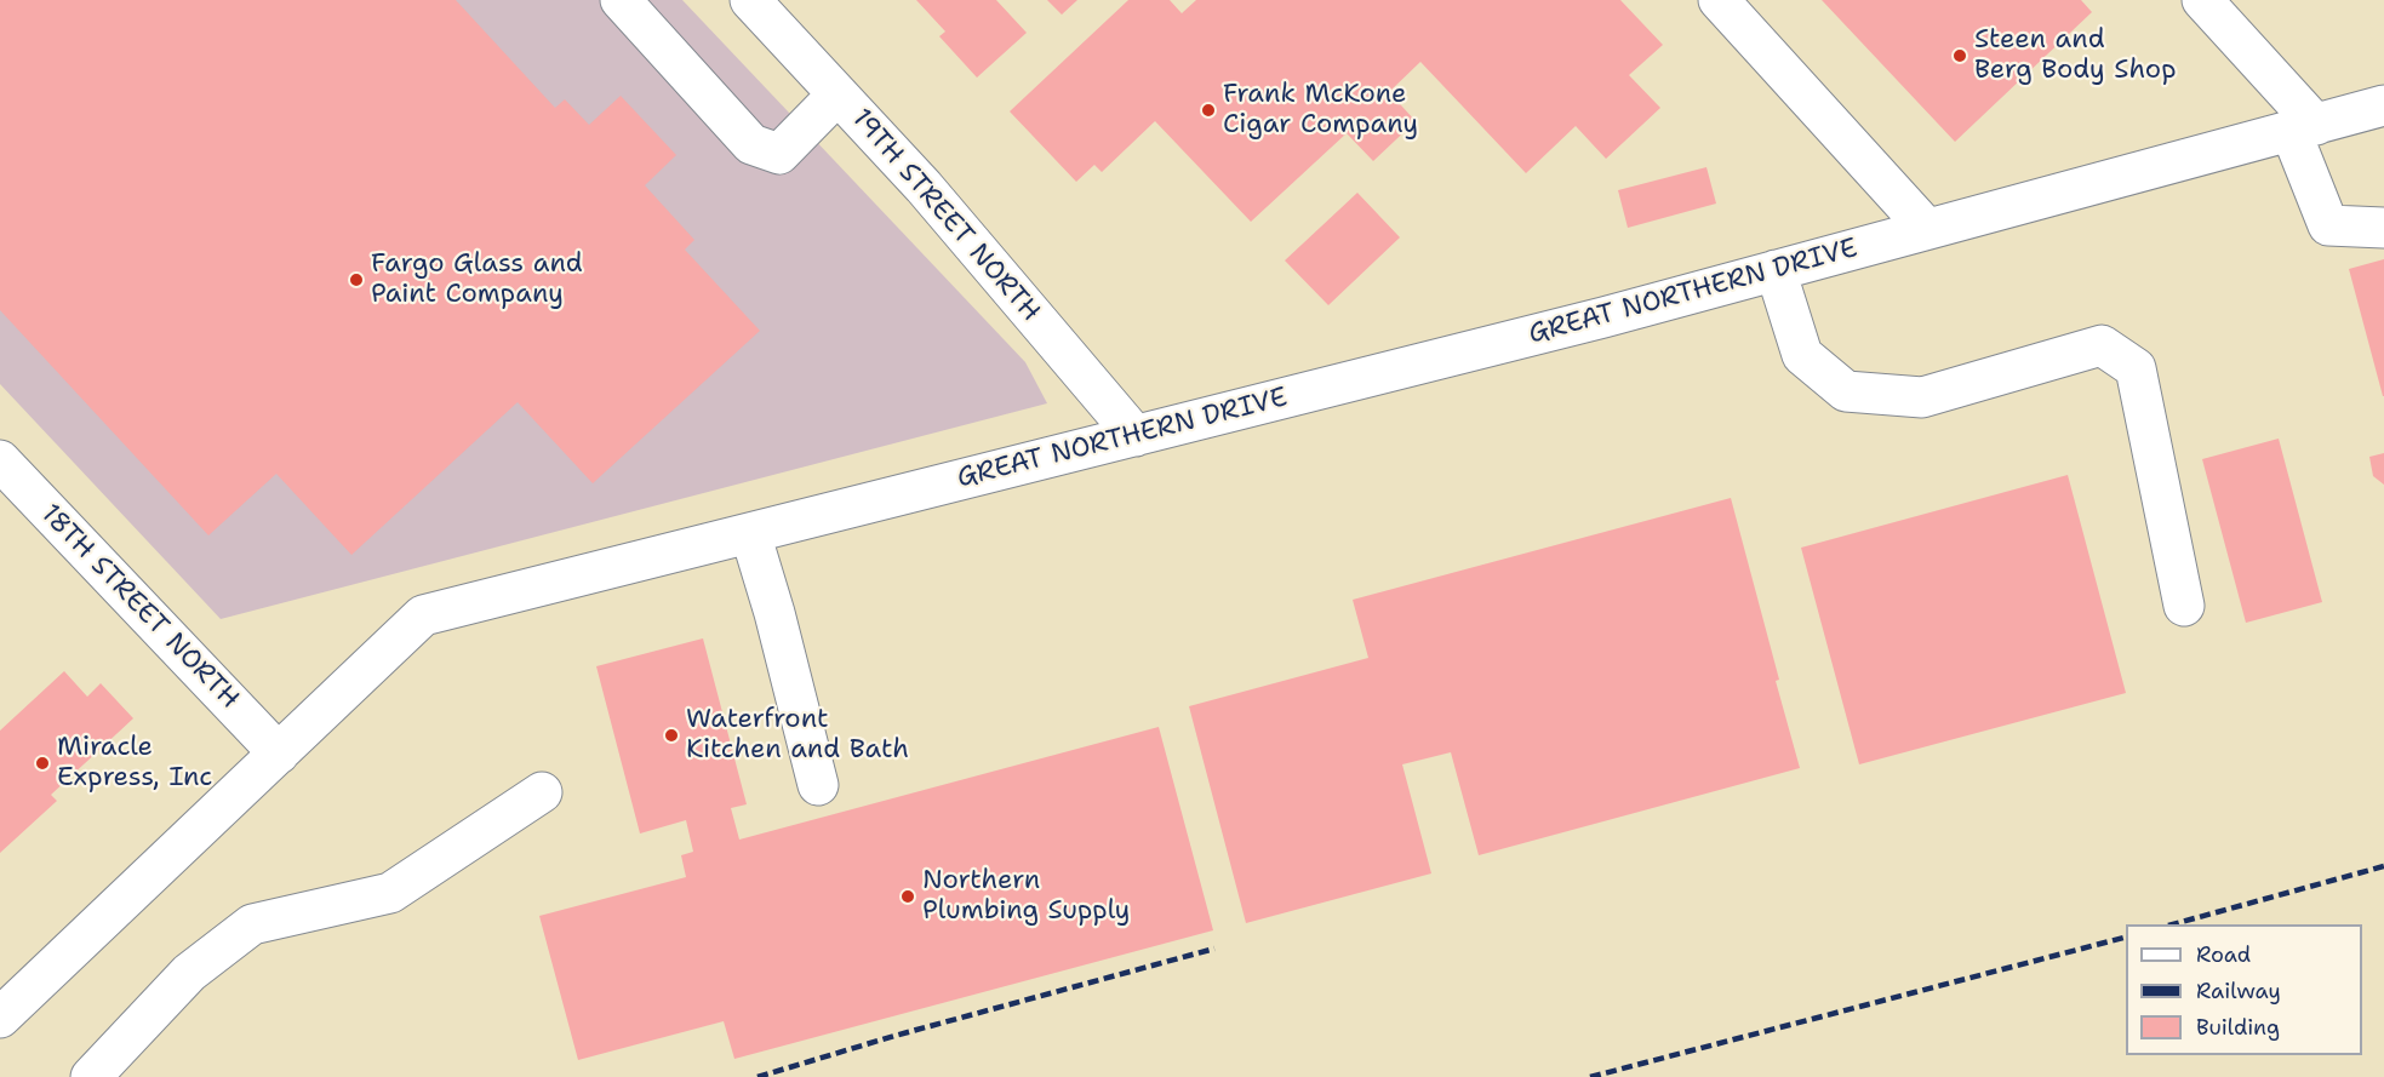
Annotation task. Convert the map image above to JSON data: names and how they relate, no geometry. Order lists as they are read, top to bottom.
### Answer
{
  "streets": {
    "street": ["19TH STREET NORTH", "GREAT NORTHERN DRIVE", "18TH STREET NORTH"]
  },
  "crossings": [
    ["19TH STREET NORTH", "GREAT NORTHERN DRIVE"],
    ["GREAT NORTHERN DRIVE", "18TH STREET NORTH"]
  ],
  "places": [
    "Steen and Berg Body Shop",
    "Frank McKone Cigar Company",
    "Fargo Glass and Paint Company",
    "Waterfront Kitchen and Bath",
    "Miracle Express, Inc",
    "Northern Plumbing Supply"
  ],
  "legend": ["Road", "Railway", "Building"]
}
